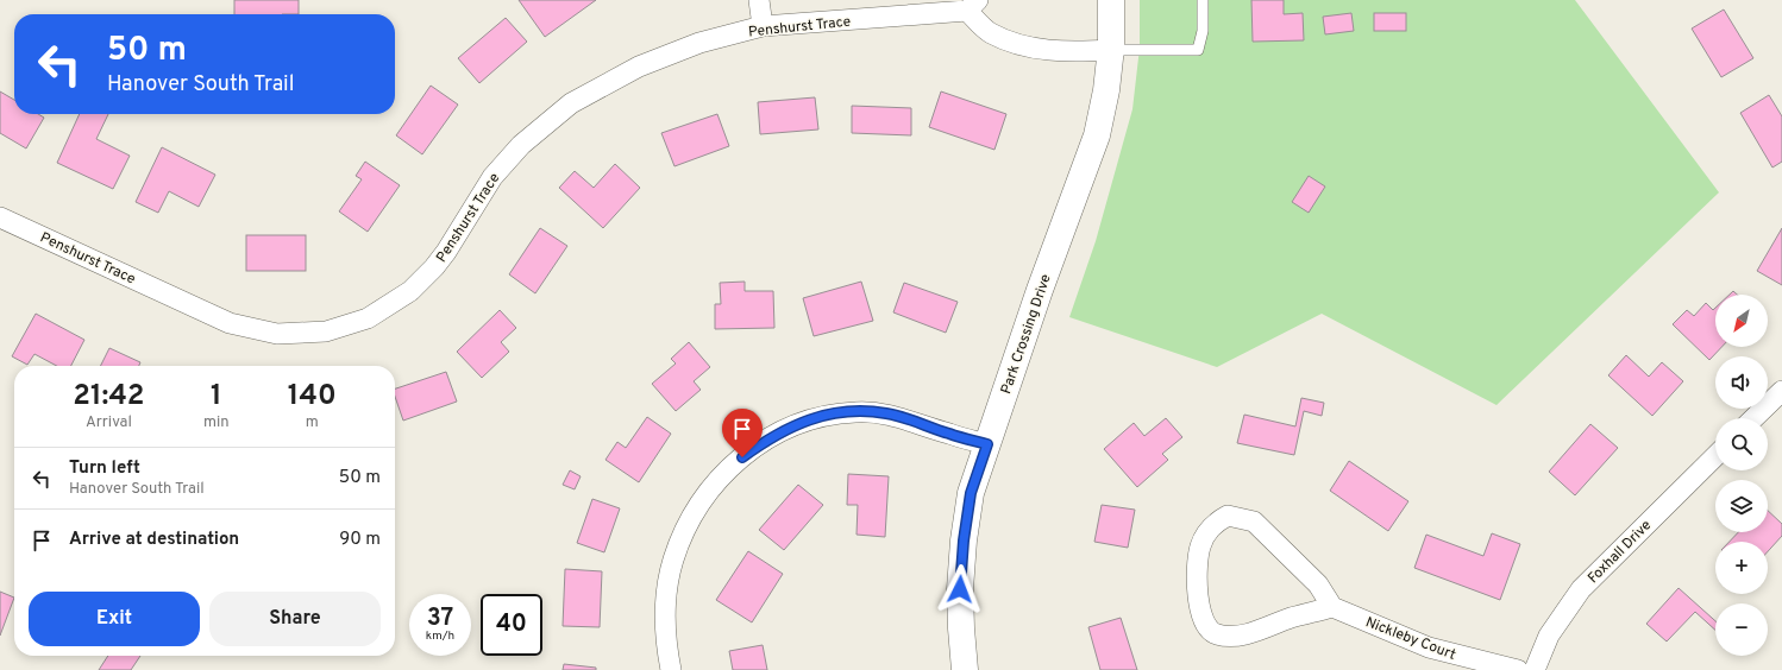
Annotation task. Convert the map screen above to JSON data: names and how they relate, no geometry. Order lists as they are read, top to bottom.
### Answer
{
  "streets": {
    "street": [
      "Penshurst Trace",
      "Park Crossing Drive",
      "Foxhall Drive",
      "Nickleby Court"
    ]
  },
  "crossings": [
    ["Penshurst Trace", "Park Crossing Drive"]
  ],
  "north": "bottom left",
  "page": {
    "turn": ["50 m", "Hanover South Trail"],
    "map_buttons": ["+", "−"],
    "eta": [
      "21:42",
      "Arrival",
      "1",
      "min",
      "140",
      "m"
    ],
    "list": [
      {
        "name": "Turn left",
        "note": "Hanover South Trail",
        "value": "50 m"
      },
      {
        "name": "Arrive at destination",
        "value": "90 m"
      }
    ],
    "buttons": ["Exit", "Share"],
    "speed": "37 km/h",
    "limit": "40"
  }
}
